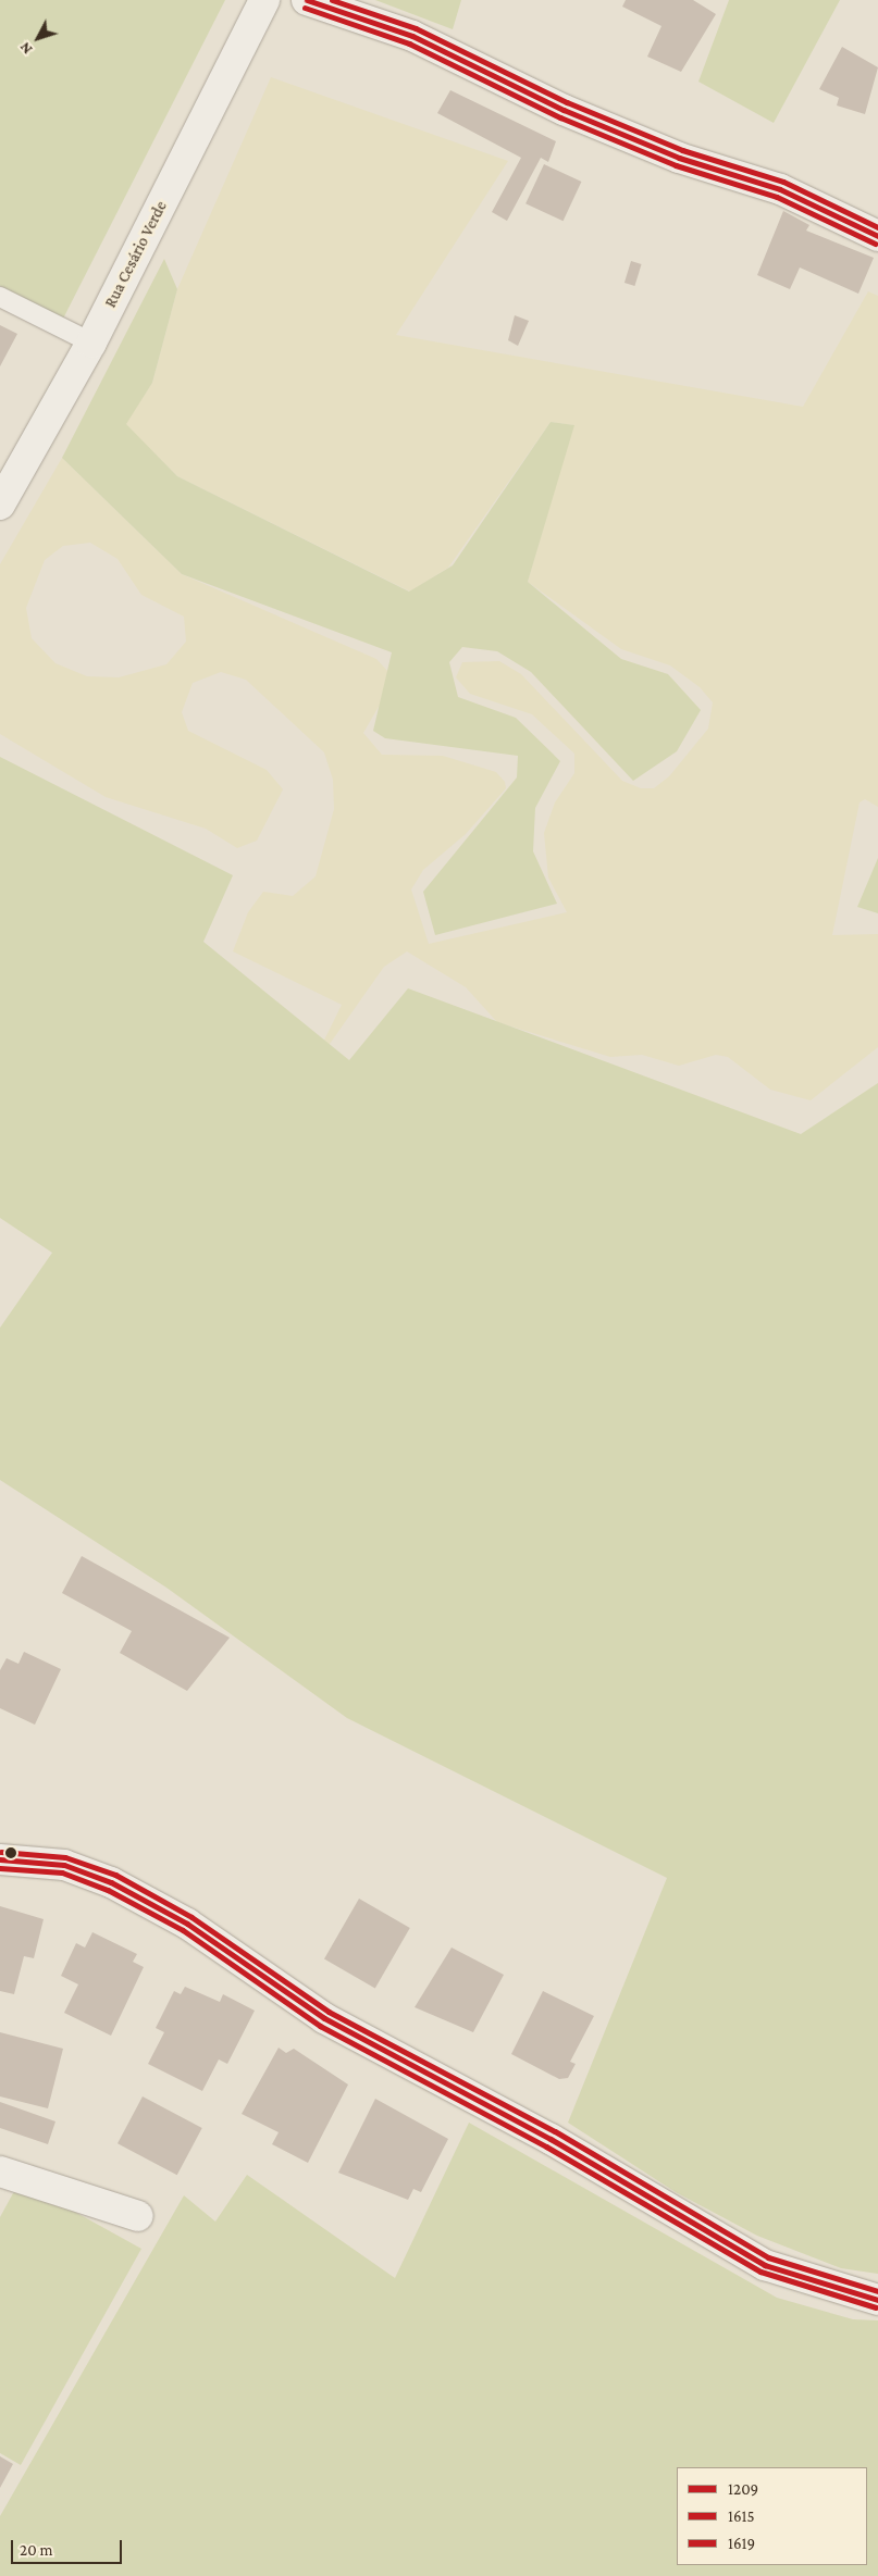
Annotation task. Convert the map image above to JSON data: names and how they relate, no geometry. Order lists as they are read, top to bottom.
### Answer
{
  "streets": {
    "street": ["Rua Cesário Verde"]
  },
  "lines": ["transit line 1209", "transit line 1619", "transit line 1615"],
  "legend": ["1209", "1615", "1619"],
  "scale_bar": "20 m",
  "north": "bottom left"
}
